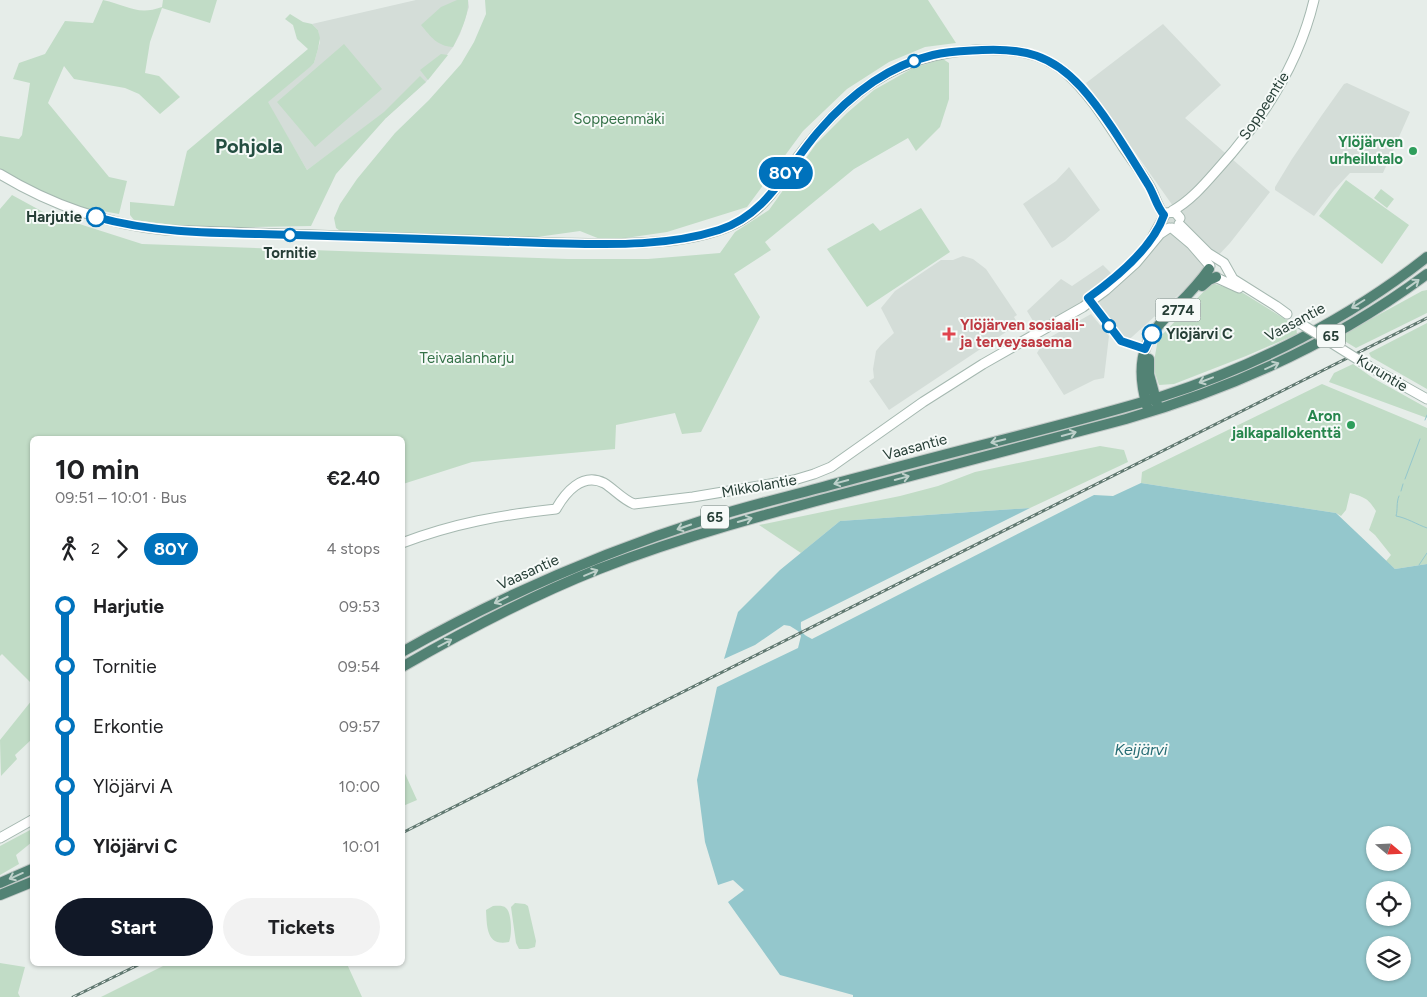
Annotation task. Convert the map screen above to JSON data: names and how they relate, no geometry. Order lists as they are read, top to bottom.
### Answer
{
  "streets": {
    "highway": ["2774", "Vaasantie", "65"],
    "main road": ["Soppeentie", "Kuruntie", "Mikkolantie"]
  },
  "crossings": [
    ["Soppeentie", "Kuruntie"],
    ["Soppeentie", "Mikkolantie"],
    ["2774", "Vaasantie"],
    ["2774", "Kuruntie"],
    ["Kuruntie", "Mikkolantie"]
  ],
  "districts": ["Pohjola"],
  "water": ["Keijärvi"],
  "parks": ["Soppeenmäki", "Teivaalanharju"],
  "places": {
    "other": [
      "Ylöjärven urheilutalo",
      "Harjutie",
      "Tornitie",
      "Ylöjärvi C",
      "Aron jalkapallokenttä"
    ],
    "health": ["Ylöjärven sosiaali- ja terveysasema"]
  },
  "lines": ["bus line 80Y"],
  "north": "right",
  "page": {
    "on_map": "80Y",
    "heading": ["10 min", "09:51 – 10:01 · Bus", "€2.40"],
    "legs": ["2", "80Y", "4 stops"],
    "list": [
      {
        "name": "Harjutie",
        "value": "09:53"
      },
      {
        "name": "Tornitie",
        "value": "09:54"
      },
      {
        "name": "Erkontie",
        "value": "09:57"
      },
      {
        "name": "Ylöjärvi A",
        "value": "10:00"
      },
      {
        "name": "Ylöjärvi C",
        "value": "10:01"
      }
    ],
    "buttons": ["Start", "Tickets"]
  }
}
